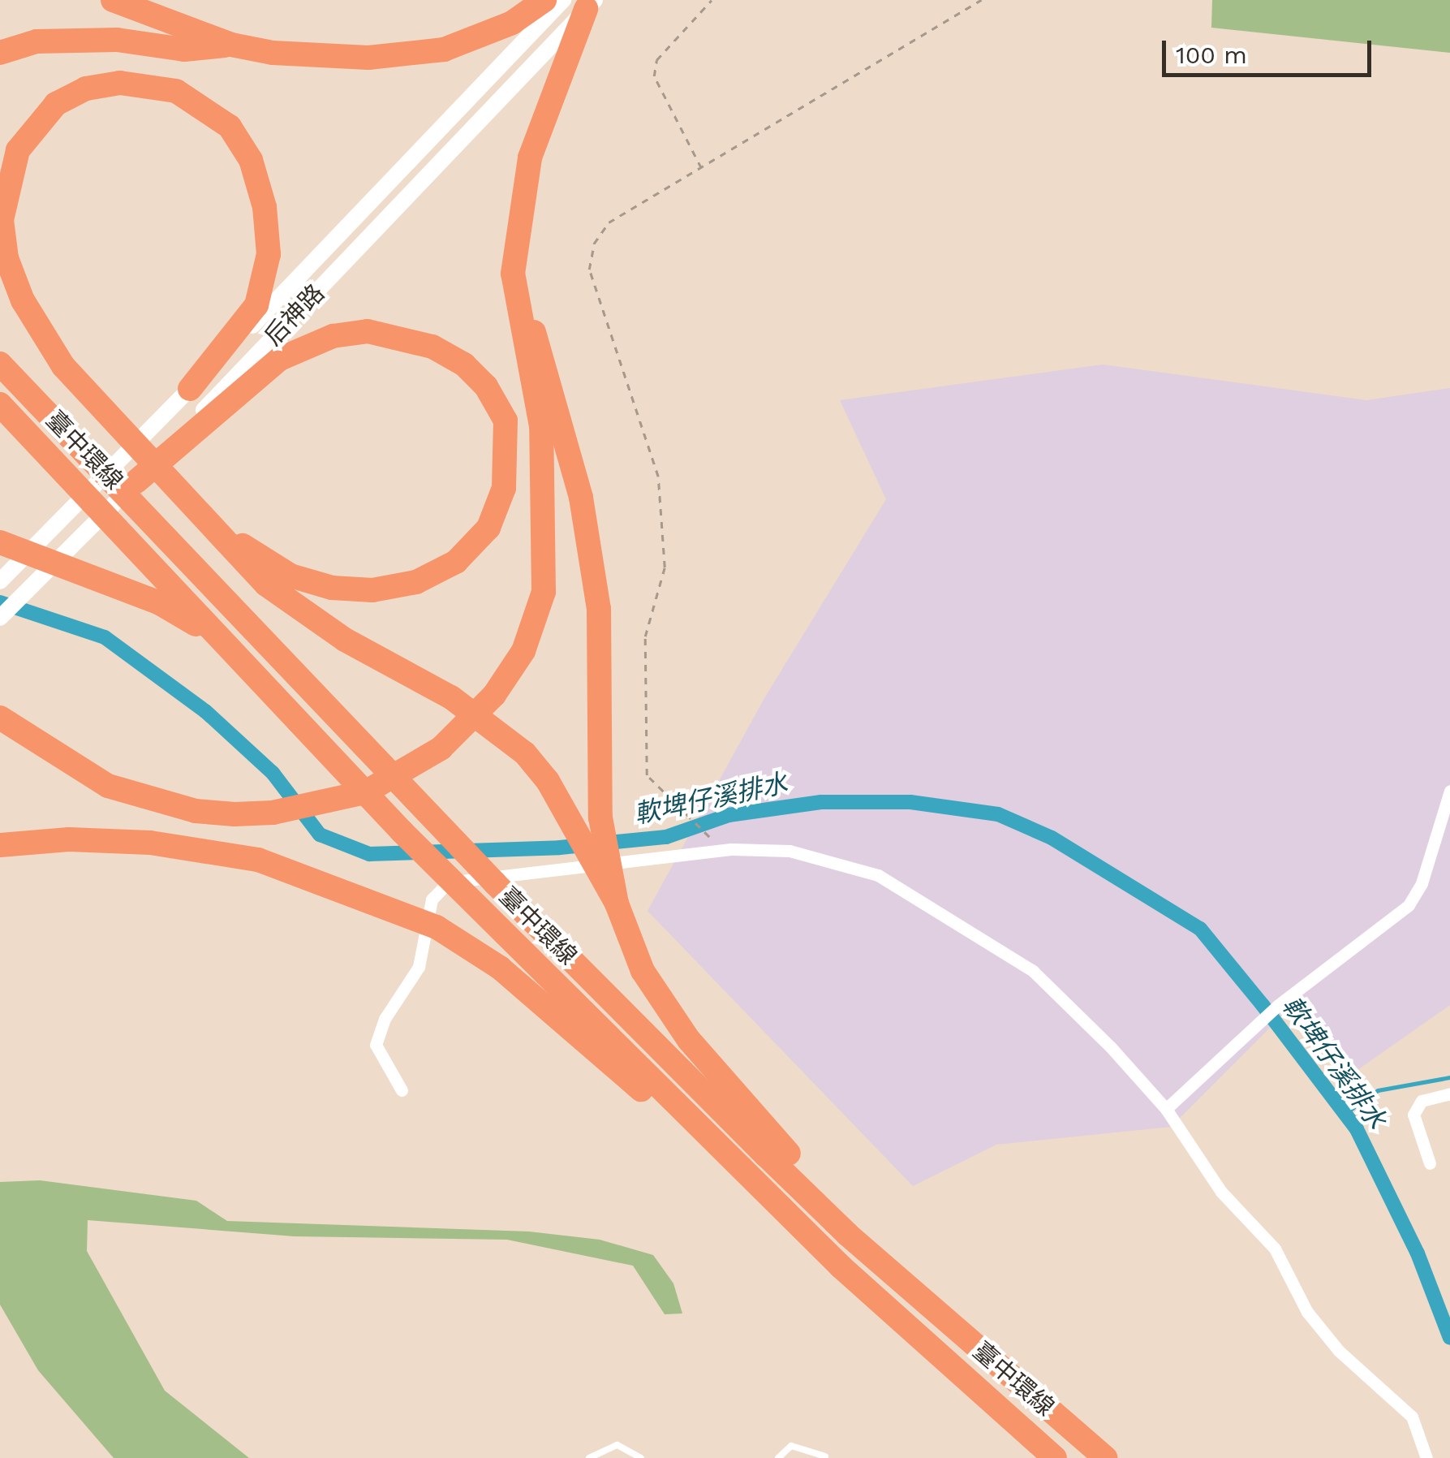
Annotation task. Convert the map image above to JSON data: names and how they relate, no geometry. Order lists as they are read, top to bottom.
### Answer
{
  "streets": {
    "highway": ["臺中環線"],
    "street": ["后神路"]
  },
  "water": ["軟埤仔溪排水"],
  "scale_bar": "100 m"
}
